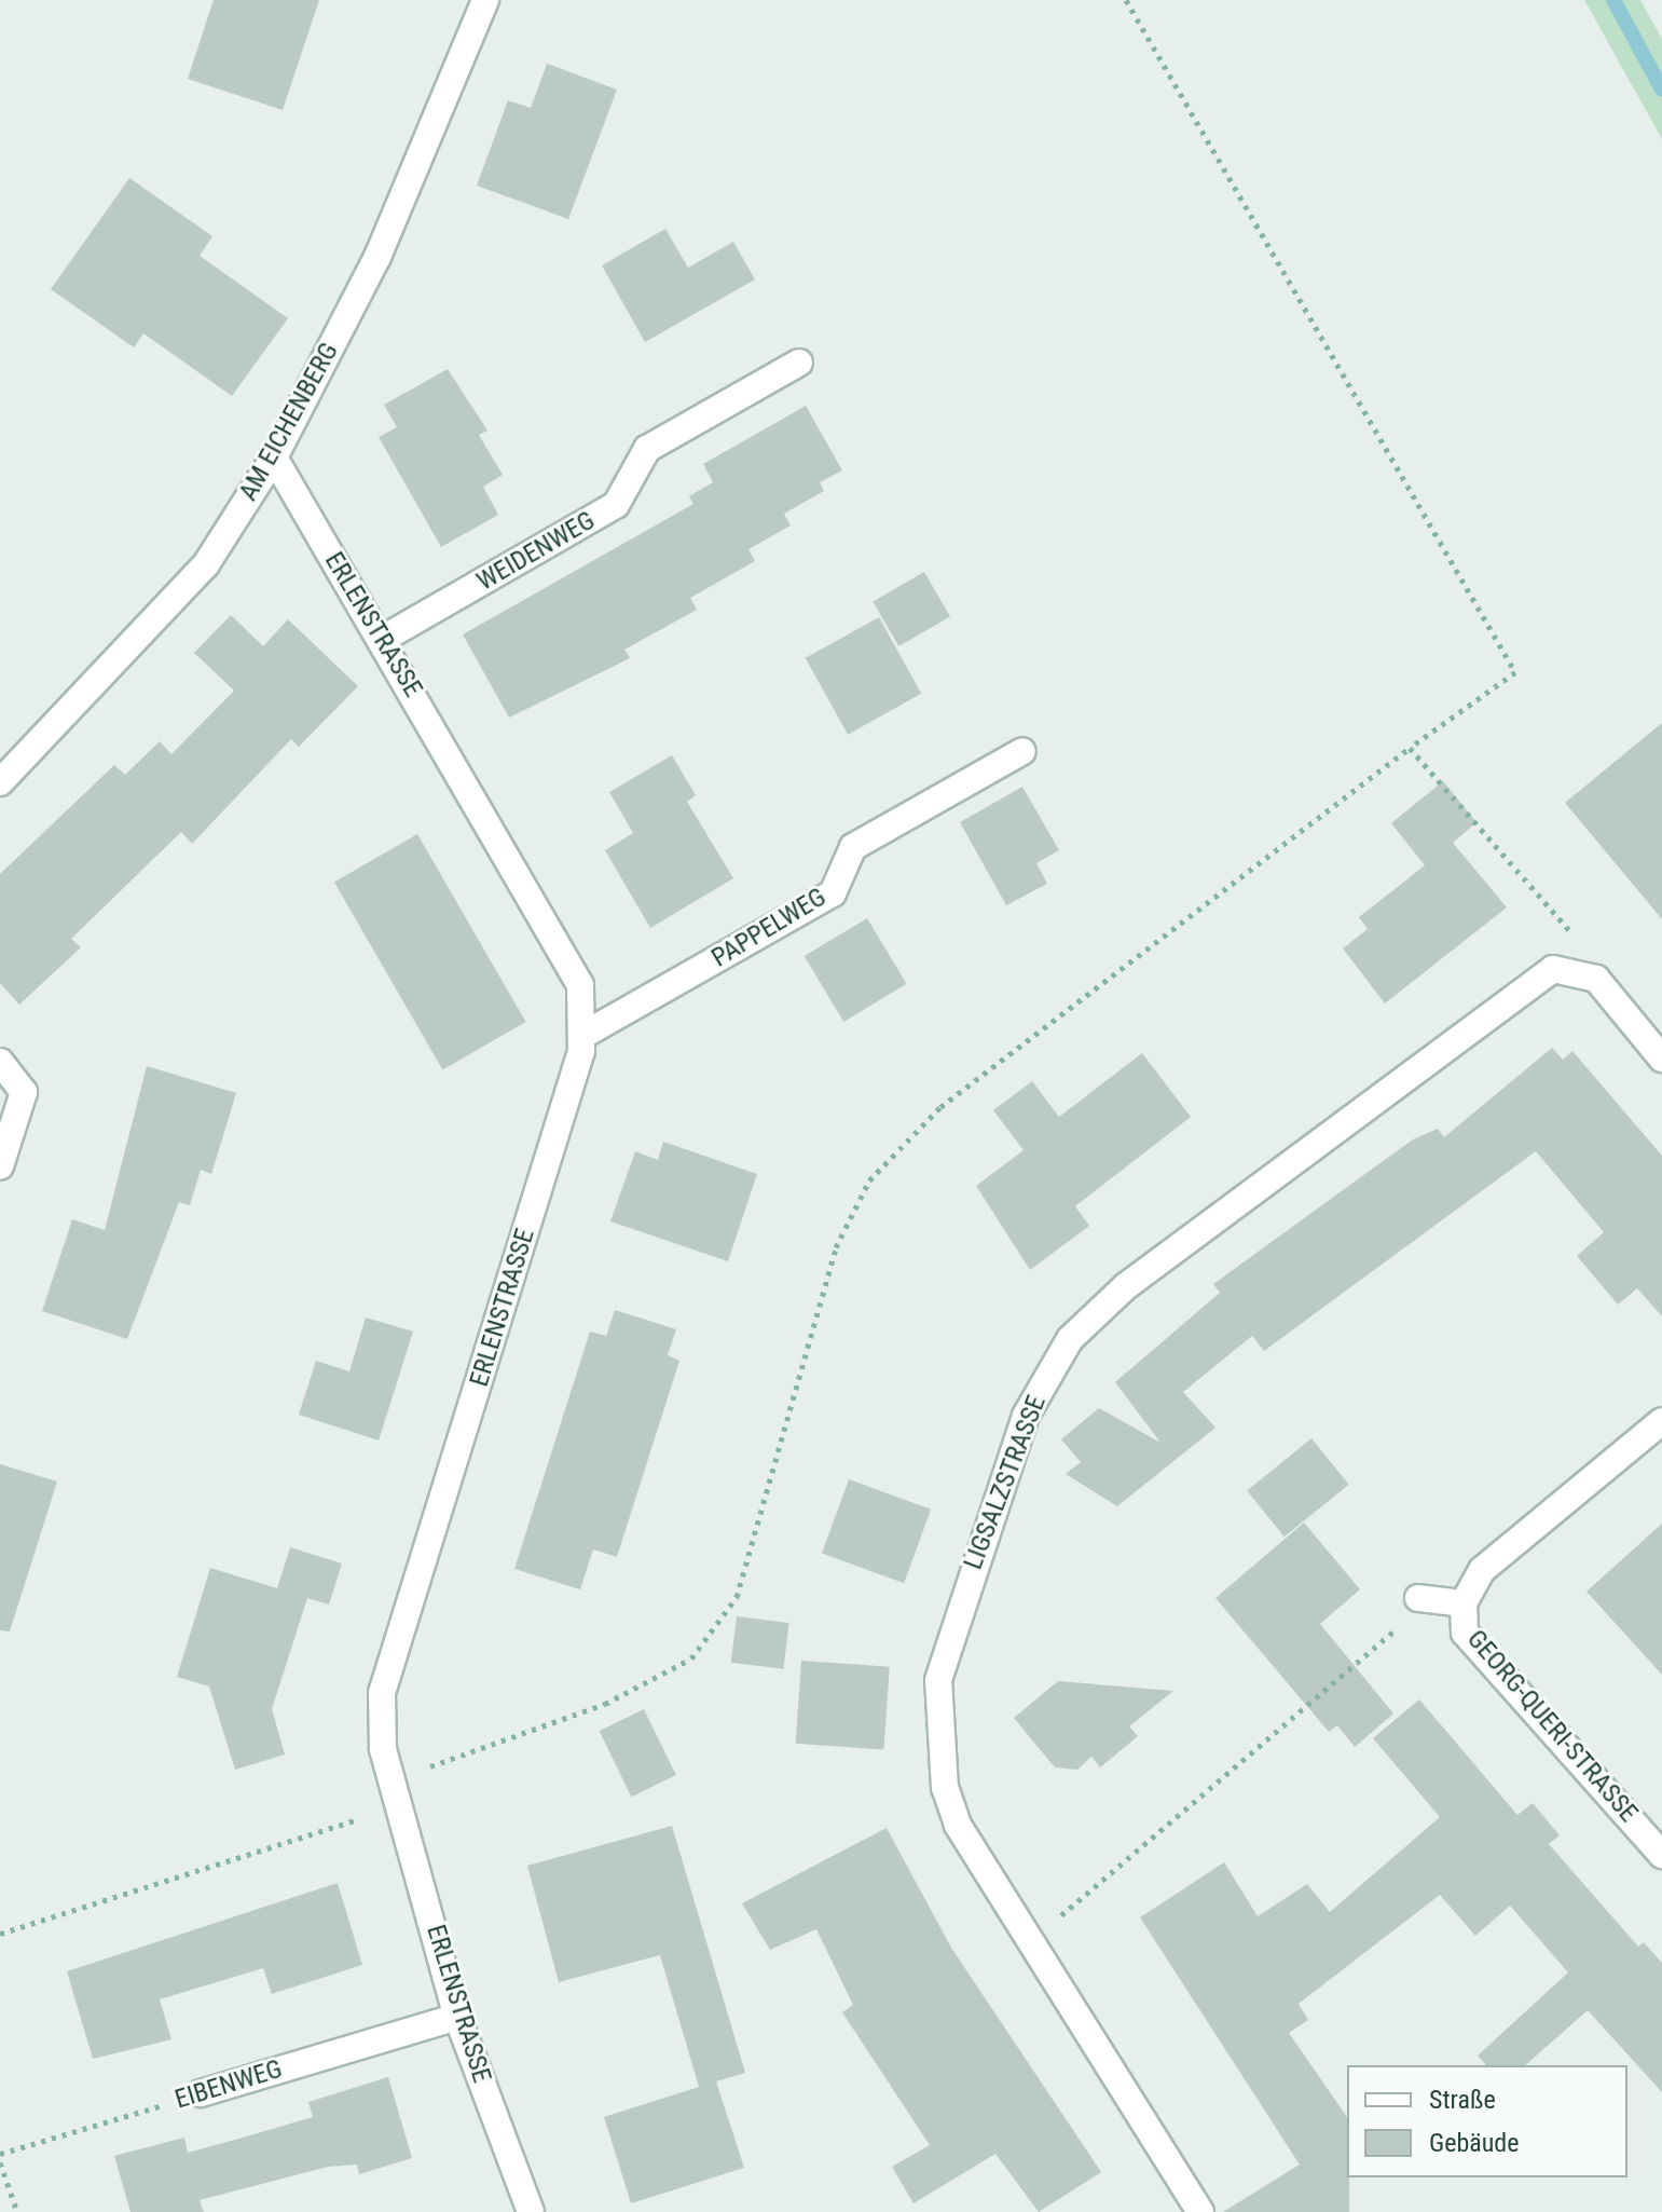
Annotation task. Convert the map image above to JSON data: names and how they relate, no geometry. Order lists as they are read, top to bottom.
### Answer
{
  "streets": {
    "street": [
      "AM EICHENBERG",
      "WEIDENWEG",
      "ERLENSTRASSE",
      "PAPPELWEG",
      "LIGSALZSTRASSE",
      "GEORG-QUERI-STRASSE",
      "EIBENWEG"
    ]
  },
  "crossings": [
    ["AM EICHENBERG", "ERLENSTRASSE"],
    ["WEIDENWEG", "ERLENSTRASSE"],
    ["ERLENSTRASSE", "PAPPELWEG"],
    ["ERLENSTRASSE", "EIBENWEG"]
  ],
  "legend": ["Straße", "Gebäude"]
}
